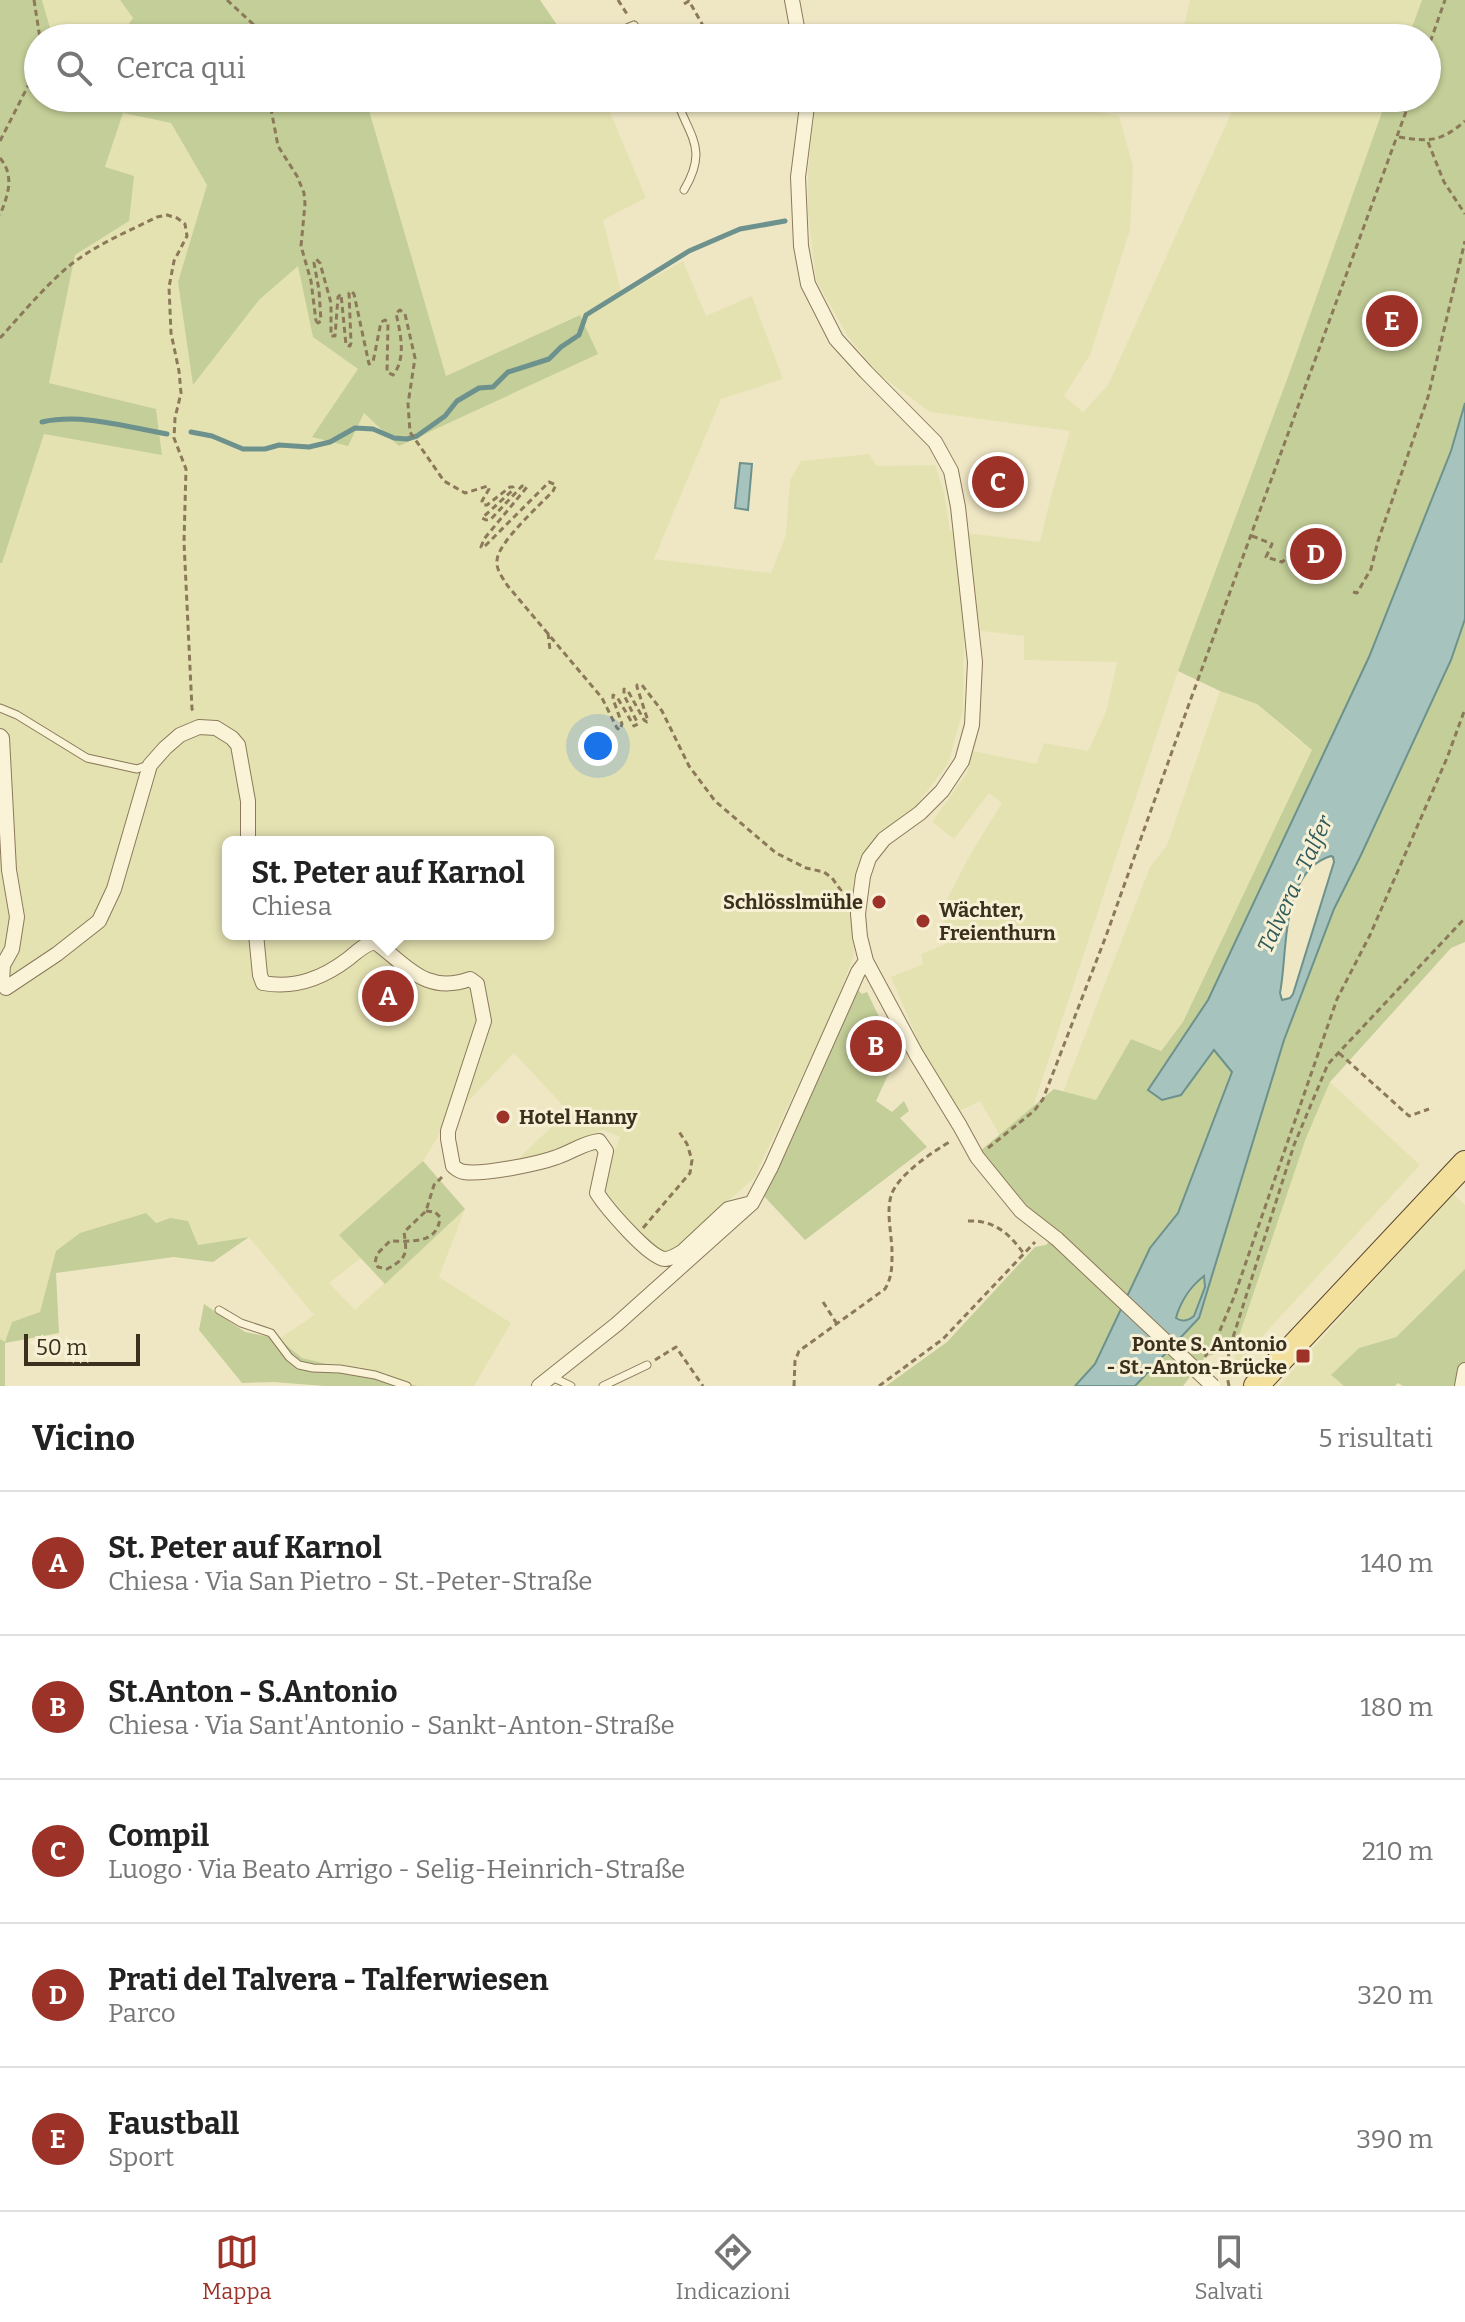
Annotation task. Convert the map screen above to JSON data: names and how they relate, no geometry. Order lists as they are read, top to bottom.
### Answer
{
  "water": ["Talvera - Talfer"],
  "places": {
    "other": ["Schlösslmühle", "Wächter, Freienthurn", "Hotel Hanny"],
    "transit": ["Ponte S. Antonio - St.-Anton-Brücke"]
  },
  "scale_bar": "50 m",
  "page": {
    "search": "Cerca qui",
    "pins": [
      "E",
      "C",
      "D",
      "A",
      "B"
    ],
    "popup": ["St. Peter auf Karnol", "Chiesa"],
    "scale": "50 m",
    "heading": ["Vicino", "5 risultati"],
    "list": [
      {
        "mark": "A",
        "name": "St. Peter auf Karnol",
        "note": "Chiesa · Via San Pietro - St.-Peter-Straße",
        "value": "140 m"
      },
      {
        "mark": "B",
        "name": "St.Anton - S.Antonio",
        "note": "Chiesa · Via Sant'Antonio - Sankt-Anton-Straße",
        "value": "180 m"
      },
      {
        "mark": "C",
        "name": "Compil",
        "note": "Luogo · Via Beato Arrigo - Selig-Heinrich-Straße",
        "value": "210 m"
      },
      {
        "mark": "D",
        "name": "Prati del Talvera - Talferwiesen",
        "note": "Parco",
        "value": "320 m"
      },
      {
        "mark": "E",
        "name": "Faustball",
        "note": "Sport",
        "value": "390 m"
      }
    ],
    "nav": ["Mappa", "Indicazioni", "Salvati"]
  }
}
